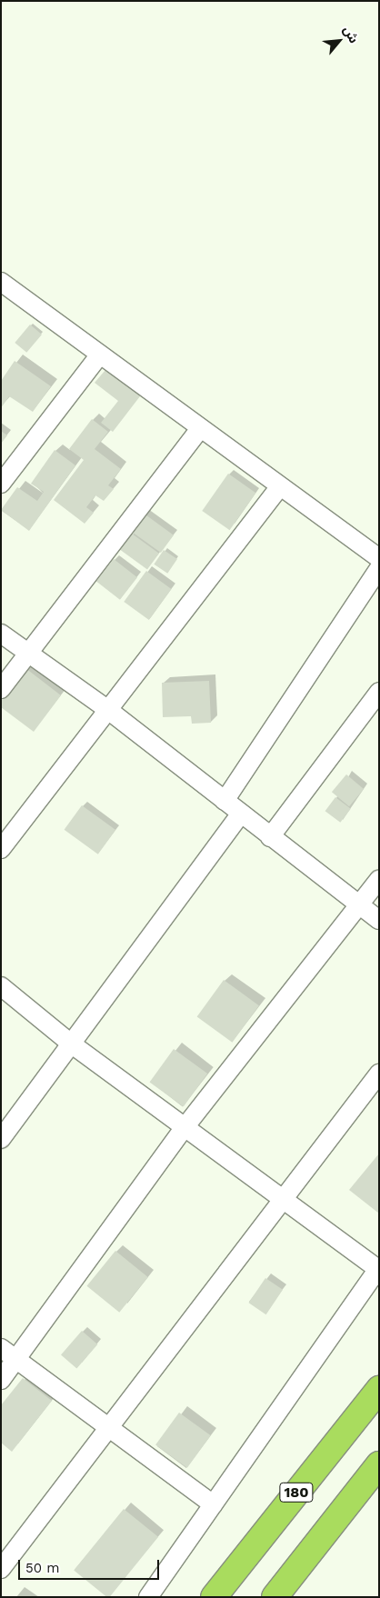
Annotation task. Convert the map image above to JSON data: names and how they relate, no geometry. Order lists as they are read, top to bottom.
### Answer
{
  "streets": {
    "highway": ["180"]
  },
  "scale_bar": "50 m",
  "north": "top right"
}
